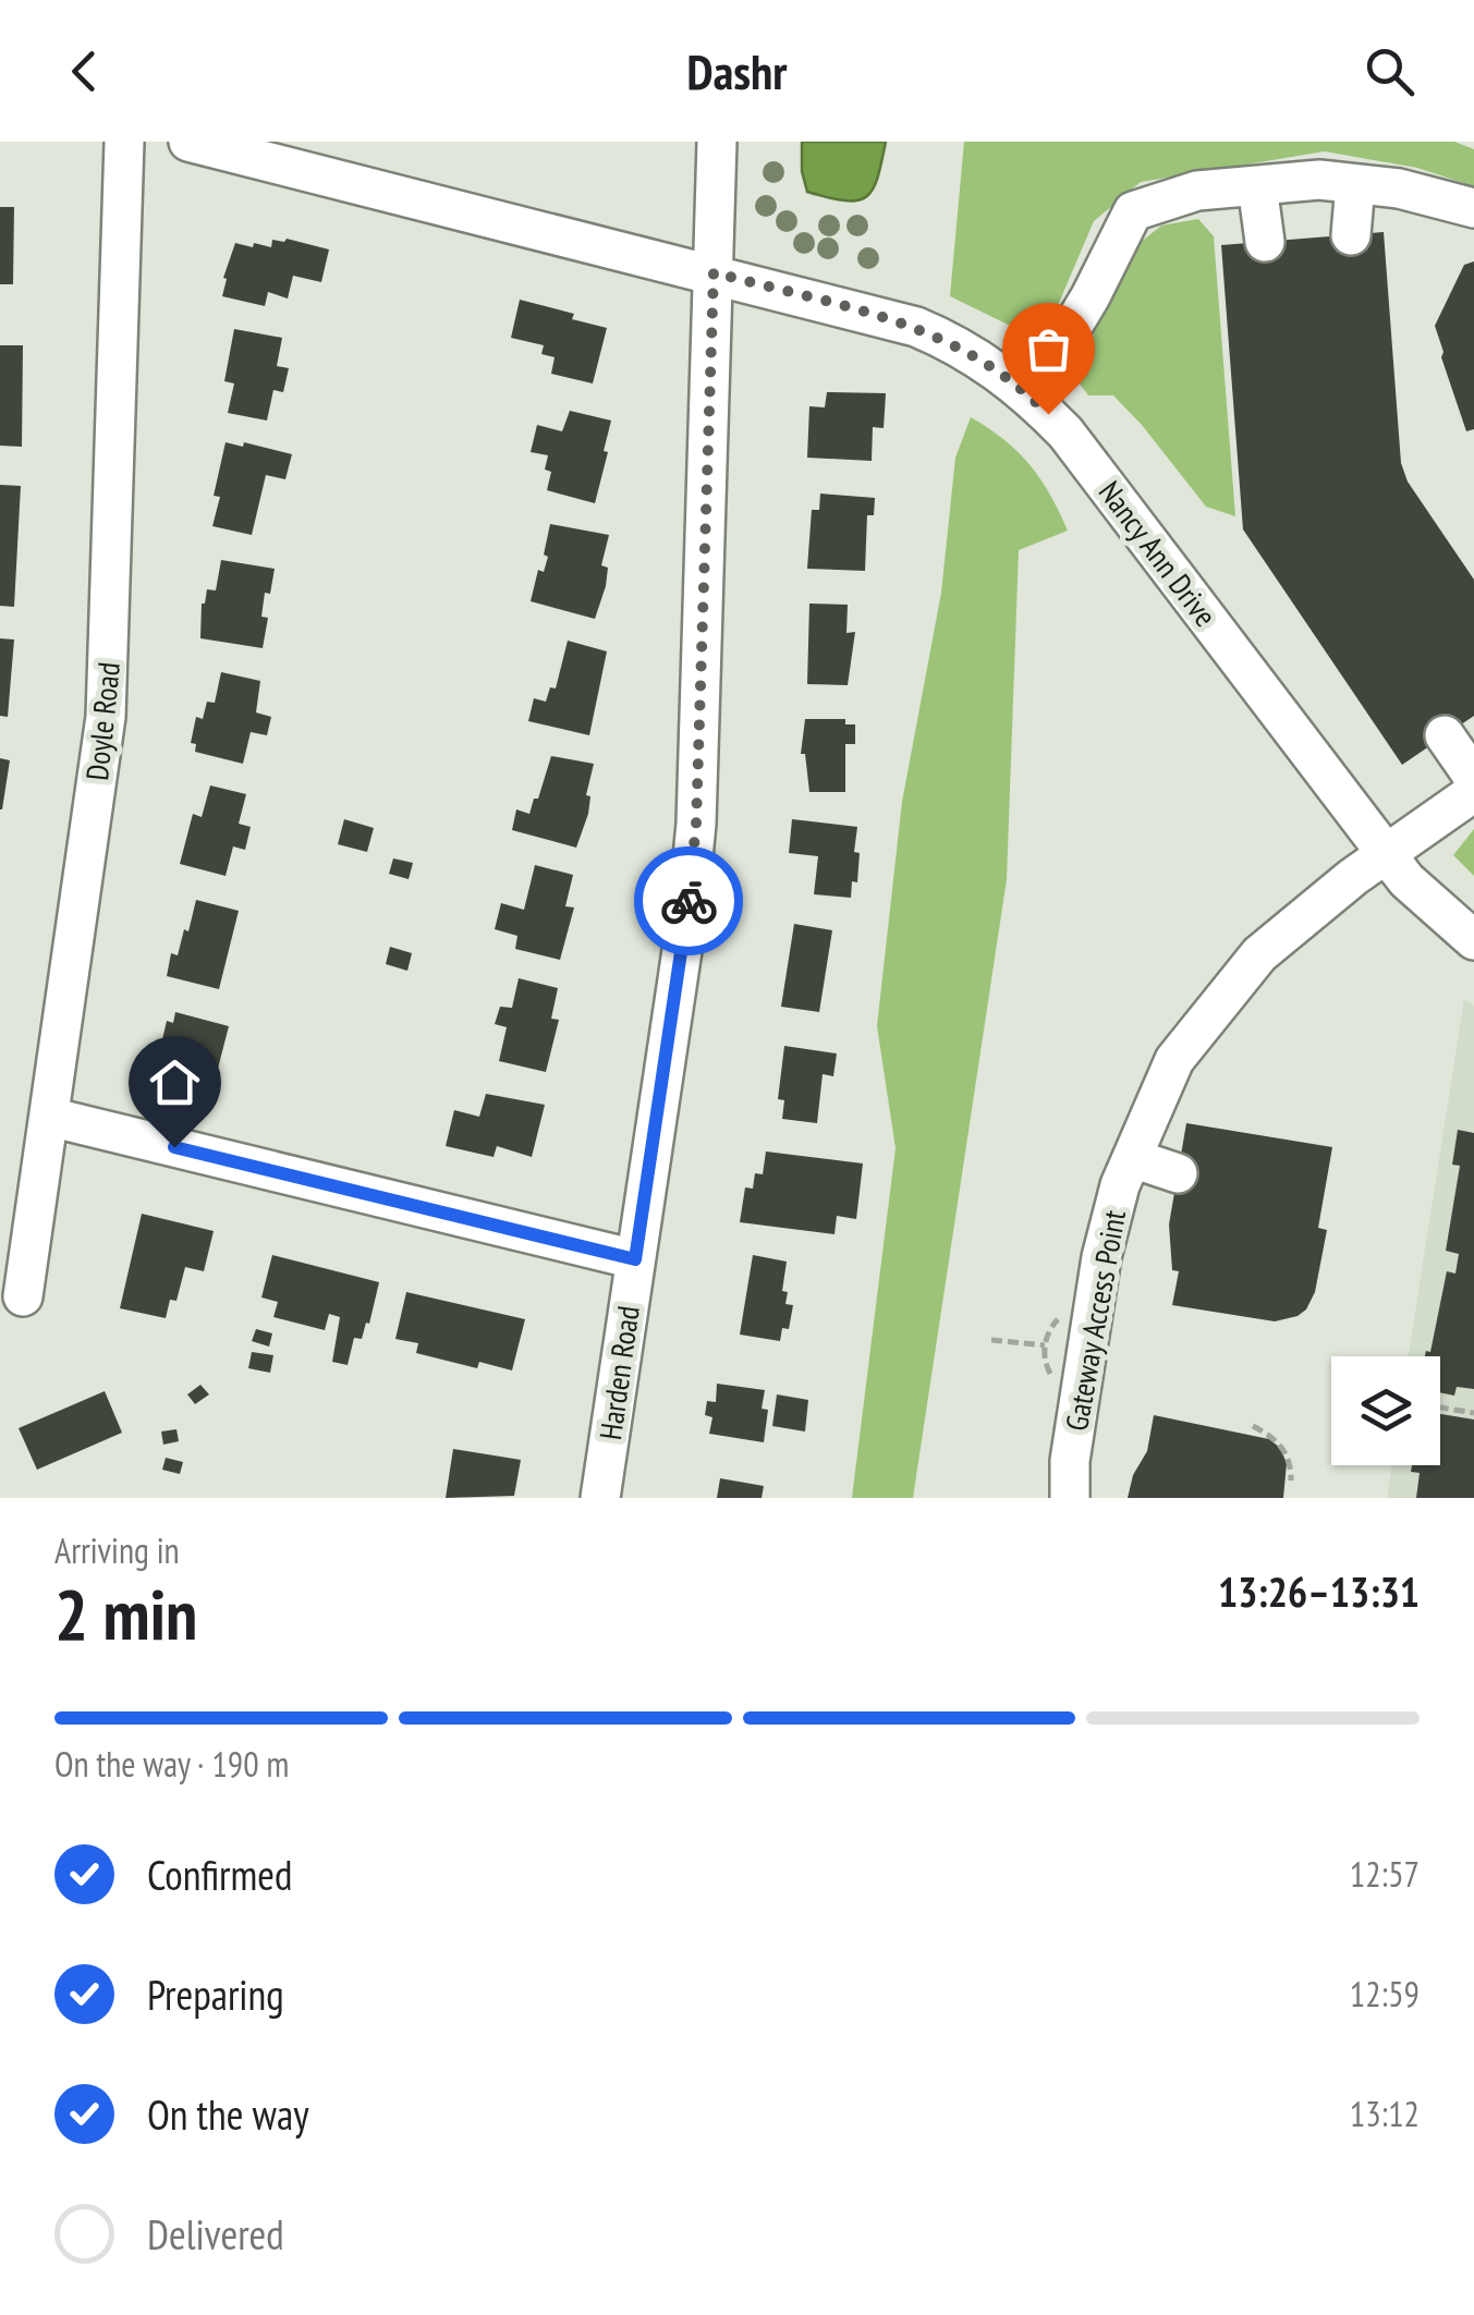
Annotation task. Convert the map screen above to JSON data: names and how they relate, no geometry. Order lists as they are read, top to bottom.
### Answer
{
  "streets": {
    "street": [
      "Nancy Ann Drive",
      "Doyle Road",
      "Gateway Access Point",
      "Harden Road"
    ]
  },
  "crossings": [
    ["Nancy Ann Drive", "Gateway Access Point"],
    ["Nancy Ann Drive", "Harden Road"]
  ],
  "page": {
    "header": "Dashr",
    "heading": ["2 min", "Arriving in", "13:26–13:31"],
    "bar": "On the way · 190 m",
    "list": [
      ["Confirmed", "12:57"],
      ["Preparing", "12:59"],
      ["On the way", "13:12"],
      "Delivered"
    ]
  }
}
